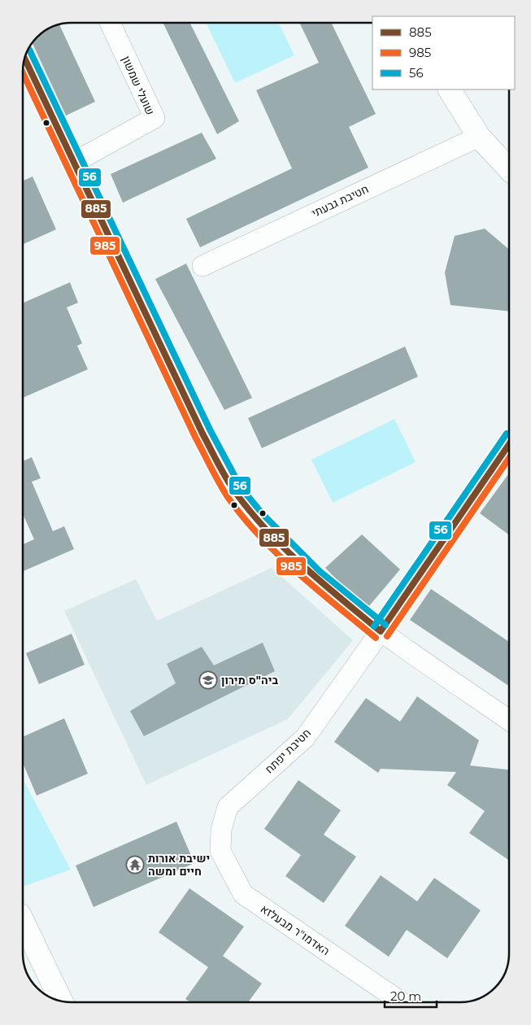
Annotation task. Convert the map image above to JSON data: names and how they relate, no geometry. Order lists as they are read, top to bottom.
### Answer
{
  "streets": {
    "street": [
      "שועלי שמשון",
      "חטיבת גבעתי",
      "חטיבת יפתח",
      "האדמו\"ר מבעלזא"
    ]
  },
  "crossings": [
    ["חטיבת יפתח", "האדמו\"ר מבעלזא"]
  ],
  "places": {
    "school or university": ["ביה\"ס מירון"],
    "temple": ["ישיבת אורות חיים ומשה"]
  },
  "lines": ["transit line 56", "transit line 885", "transit line 985"],
  "legend": ["885", "985", "56"],
  "scale_bar": "20 m"
}
